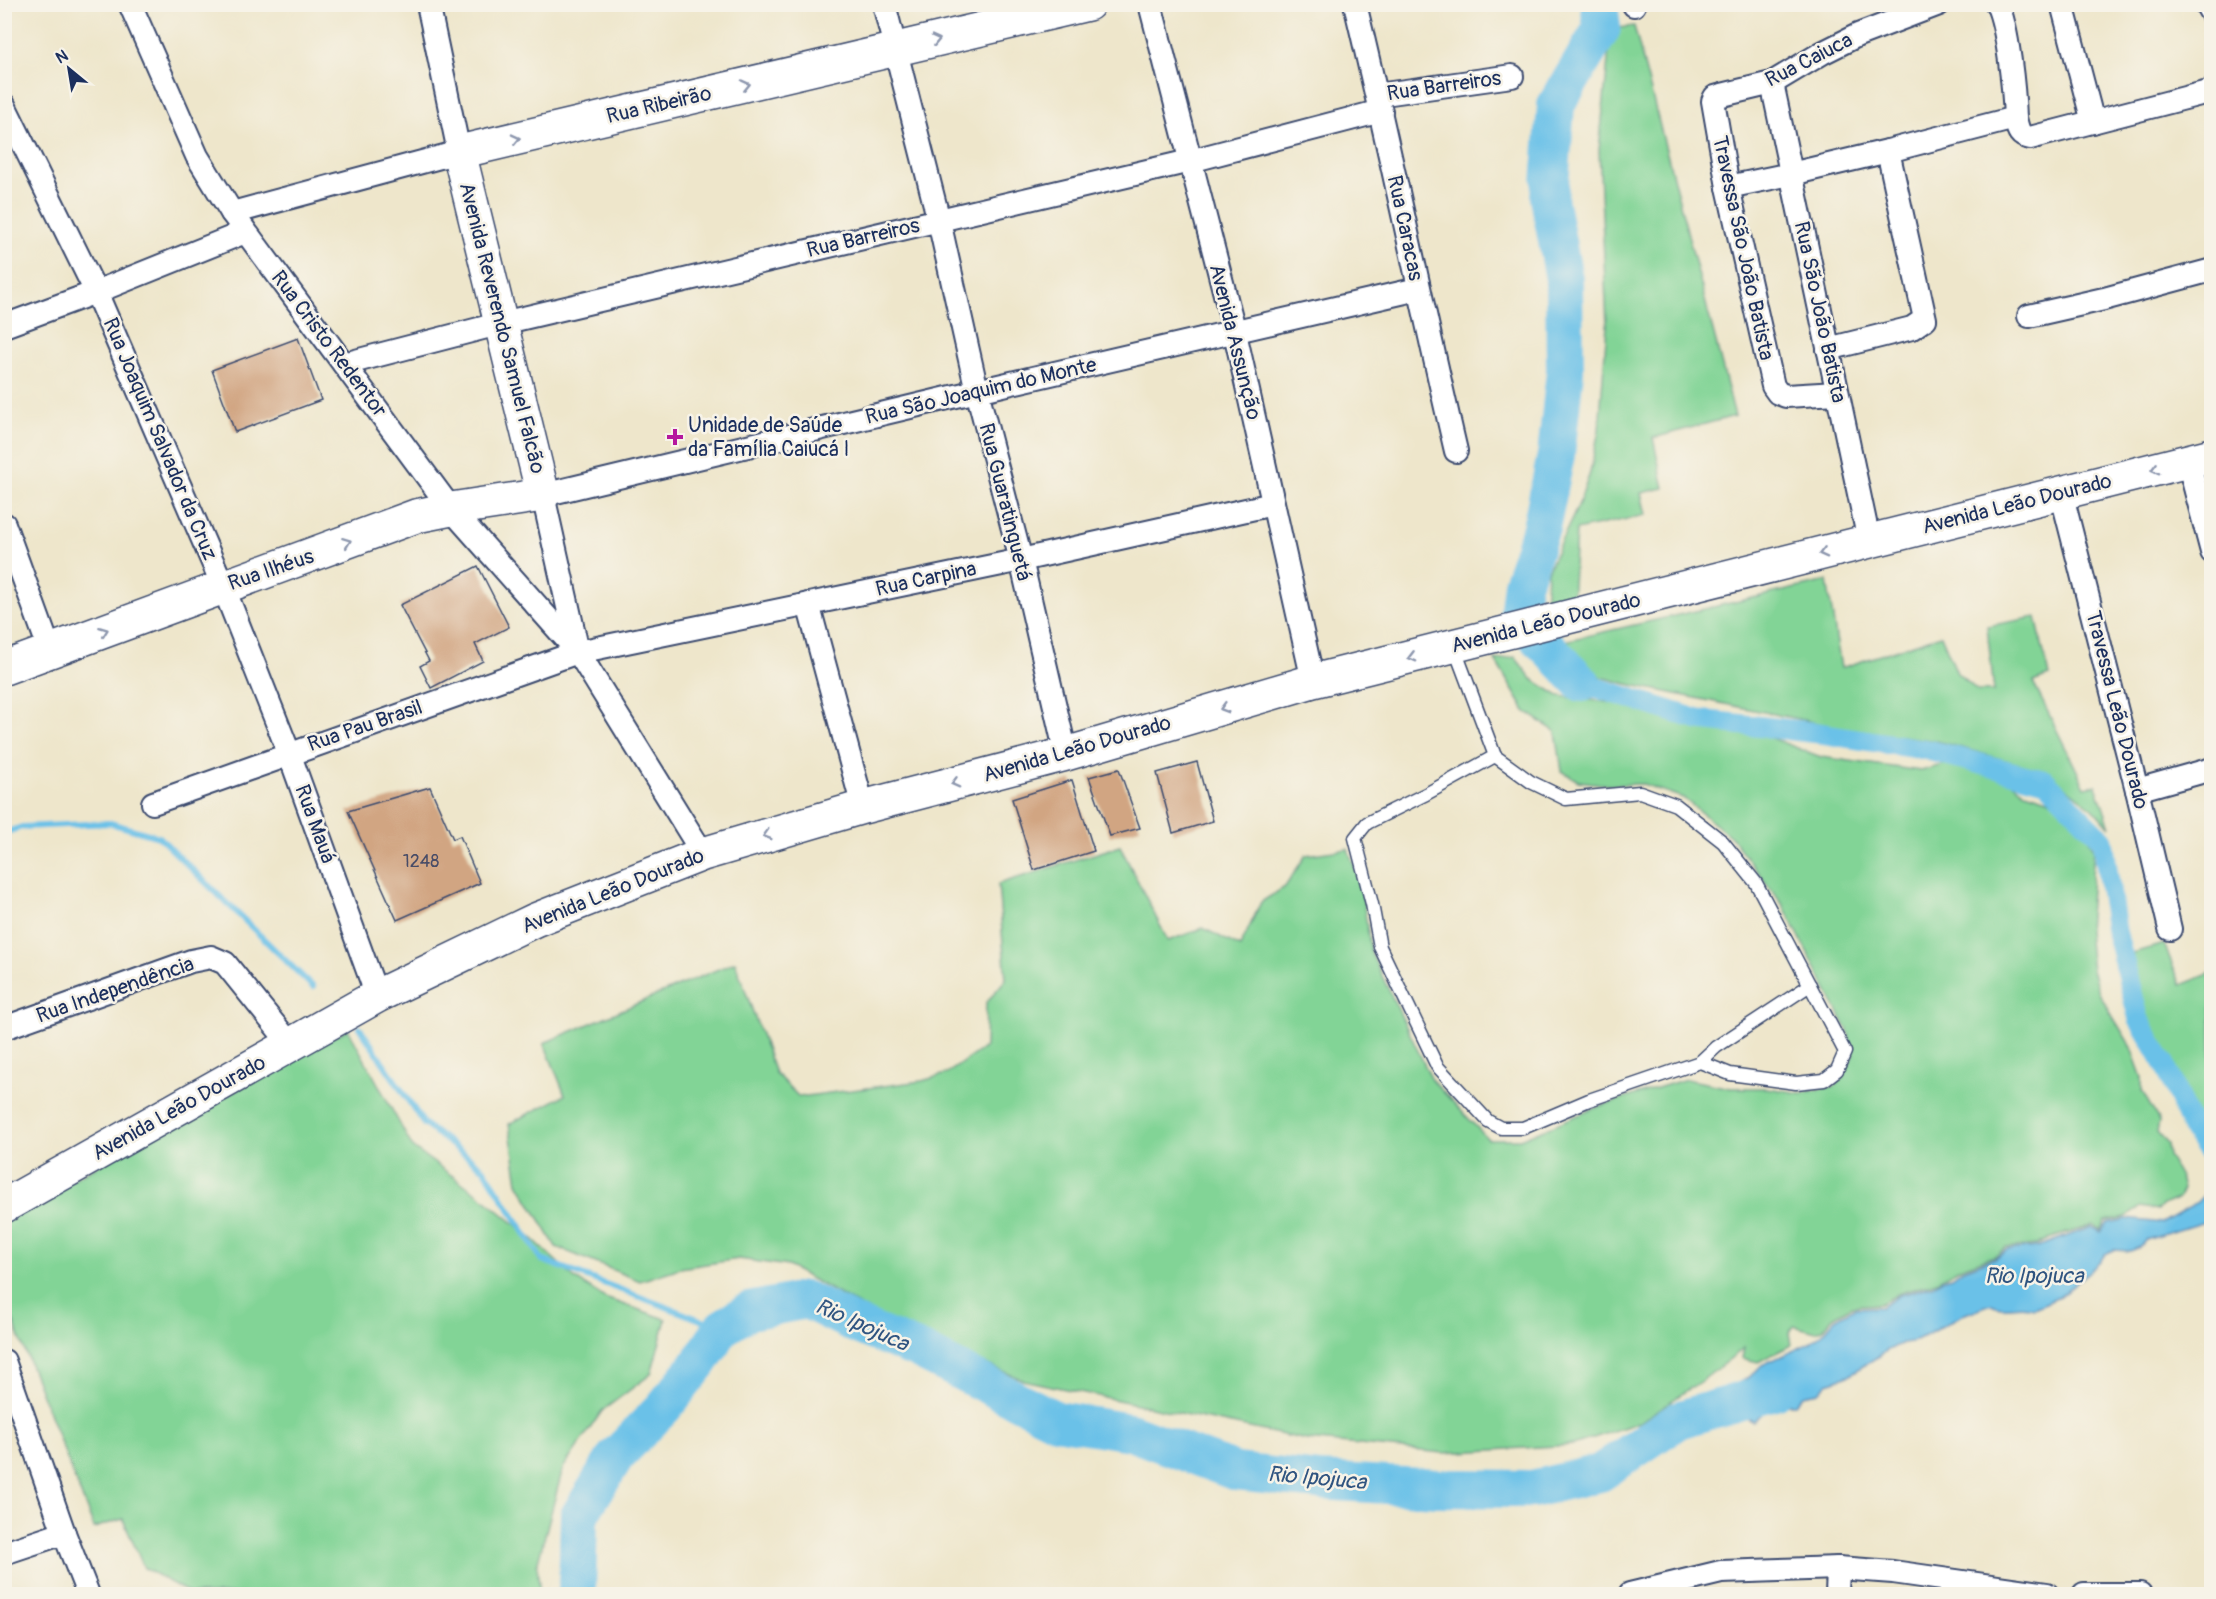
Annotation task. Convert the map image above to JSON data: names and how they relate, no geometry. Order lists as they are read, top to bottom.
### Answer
{
  "streets": {
    "main road": [
      "Rua Ribeirão",
      "Avenida Reverendo Samuel Falcão",
      "Avenida Leão Dourado",
      "Rua Ilhéus"
    ],
    "street": [
      "Rua Caiuca",
      "Rua Barreiros",
      "Rua Caracas",
      "Travessa São João Batista",
      "Rua São João Batista",
      "Avenida Assunção",
      "Rua Cristo Redentor",
      "Rua São Joaquim do Monte",
      "Rua Joaquim Salvador da Cruz",
      "Rua Guaratinguetá",
      "Rua Carpina",
      "Travessa Leão Dourado",
      "Rua Pau Brasil",
      "Rua Mauá",
      "Rua Independência"
    ]
  },
  "crossings": [
    ["Rua Caiuca", "Travessa São João Batista"],
    ["Rua Caiuca", "Rua São João Batista"],
    ["Rua Barreiros", "Rua Caracas"],
    ["Rua Barreiros", "Avenida Reverendo Samuel Falcão"],
    ["Rua Barreiros", "Avenida Assunção"],
    ["Rua Barreiros", "Rua Cristo Redentor"],
    ["Rua Barreiros", "Rua Guaratinguetá"],
    ["Rua Ribeirão", "Avenida Reverendo Samuel Falcão"],
    ["Rua Ribeirão", "Rua Cristo Redentor"],
    ["Rua Ribeirão", "Rua Guaratinguetá"],
    ["Rua Caracas", "Rua São Joaquim do Monte"],
    ["Travessa São João Batista", "Rua São João Batista"],
    ["Rua São João Batista", "Avenida Leão Dourado"],
    ["Avenida Reverendo Samuel Falcão", "Rua Cristo Redentor"],
    ["Avenida Reverendo Samuel Falcão", "Rua São Joaquim do Monte"],
    ["Avenida Reverendo Samuel Falcão", "Rua Ilhéus"],
    ["Avenida Reverendo Samuel Falcão", "Rua Carpina"],
    ["Avenida Reverendo Samuel Falcão", "Rua Pau Brasil"],
    ["Avenida Assunção", "Rua São Joaquim do Monte"],
    ["Avenida Assunção", "Avenida Leão Dourado"],
    ["Avenida Assunção", "Rua Carpina"],
    ["Rua Cristo Redentor", "Rua Joaquim Salvador da Cruz"],
    ["Rua Cristo Redentor", "Rua Ilhéus"],
    ["Rua Cristo Redentor", "Rua Carpina"],
    ["Rua Cristo Redentor", "Rua Pau Brasil"],
    ["Rua São Joaquim do Monte", "Rua Guaratinguetá"],
    ["Rua São Joaquim do Monte", "Rua Ilhéus"],
    ["Rua Joaquim Salvador da Cruz", "Rua Ilhéus"],
    ["Rua Joaquim Salvador da Cruz", "Rua Mauá"],
    ["Rua Guaratinguetá", "Avenida Leão Dourado"],
    ["Rua Guaratinguetá", "Rua Carpina"],
    ["Avenida Leão Dourado", "Travessa Leão Dourado"],
    ["Avenida Leão Dourado", "Rua Mauá"],
    ["Avenida Leão Dourado", "Rua Independência"],
    ["Rua Ilhéus", "Rua Mauá"],
    ["Rua Carpina", "Rua Pau Brasil"],
    ["Rua Pau Brasil", "Rua Mauá"]
  ],
  "one_way": ["Rua Ribeirão", "Avenida Leão Dourado", "Rua Ilhéus"],
  "water": ["Rio Ipojuca"],
  "places": {
    "health": ["Unidade de Saúde da Família Caiucá I"]
  },
  "house_numbers": ["1248"],
  "north": "top left"
}
